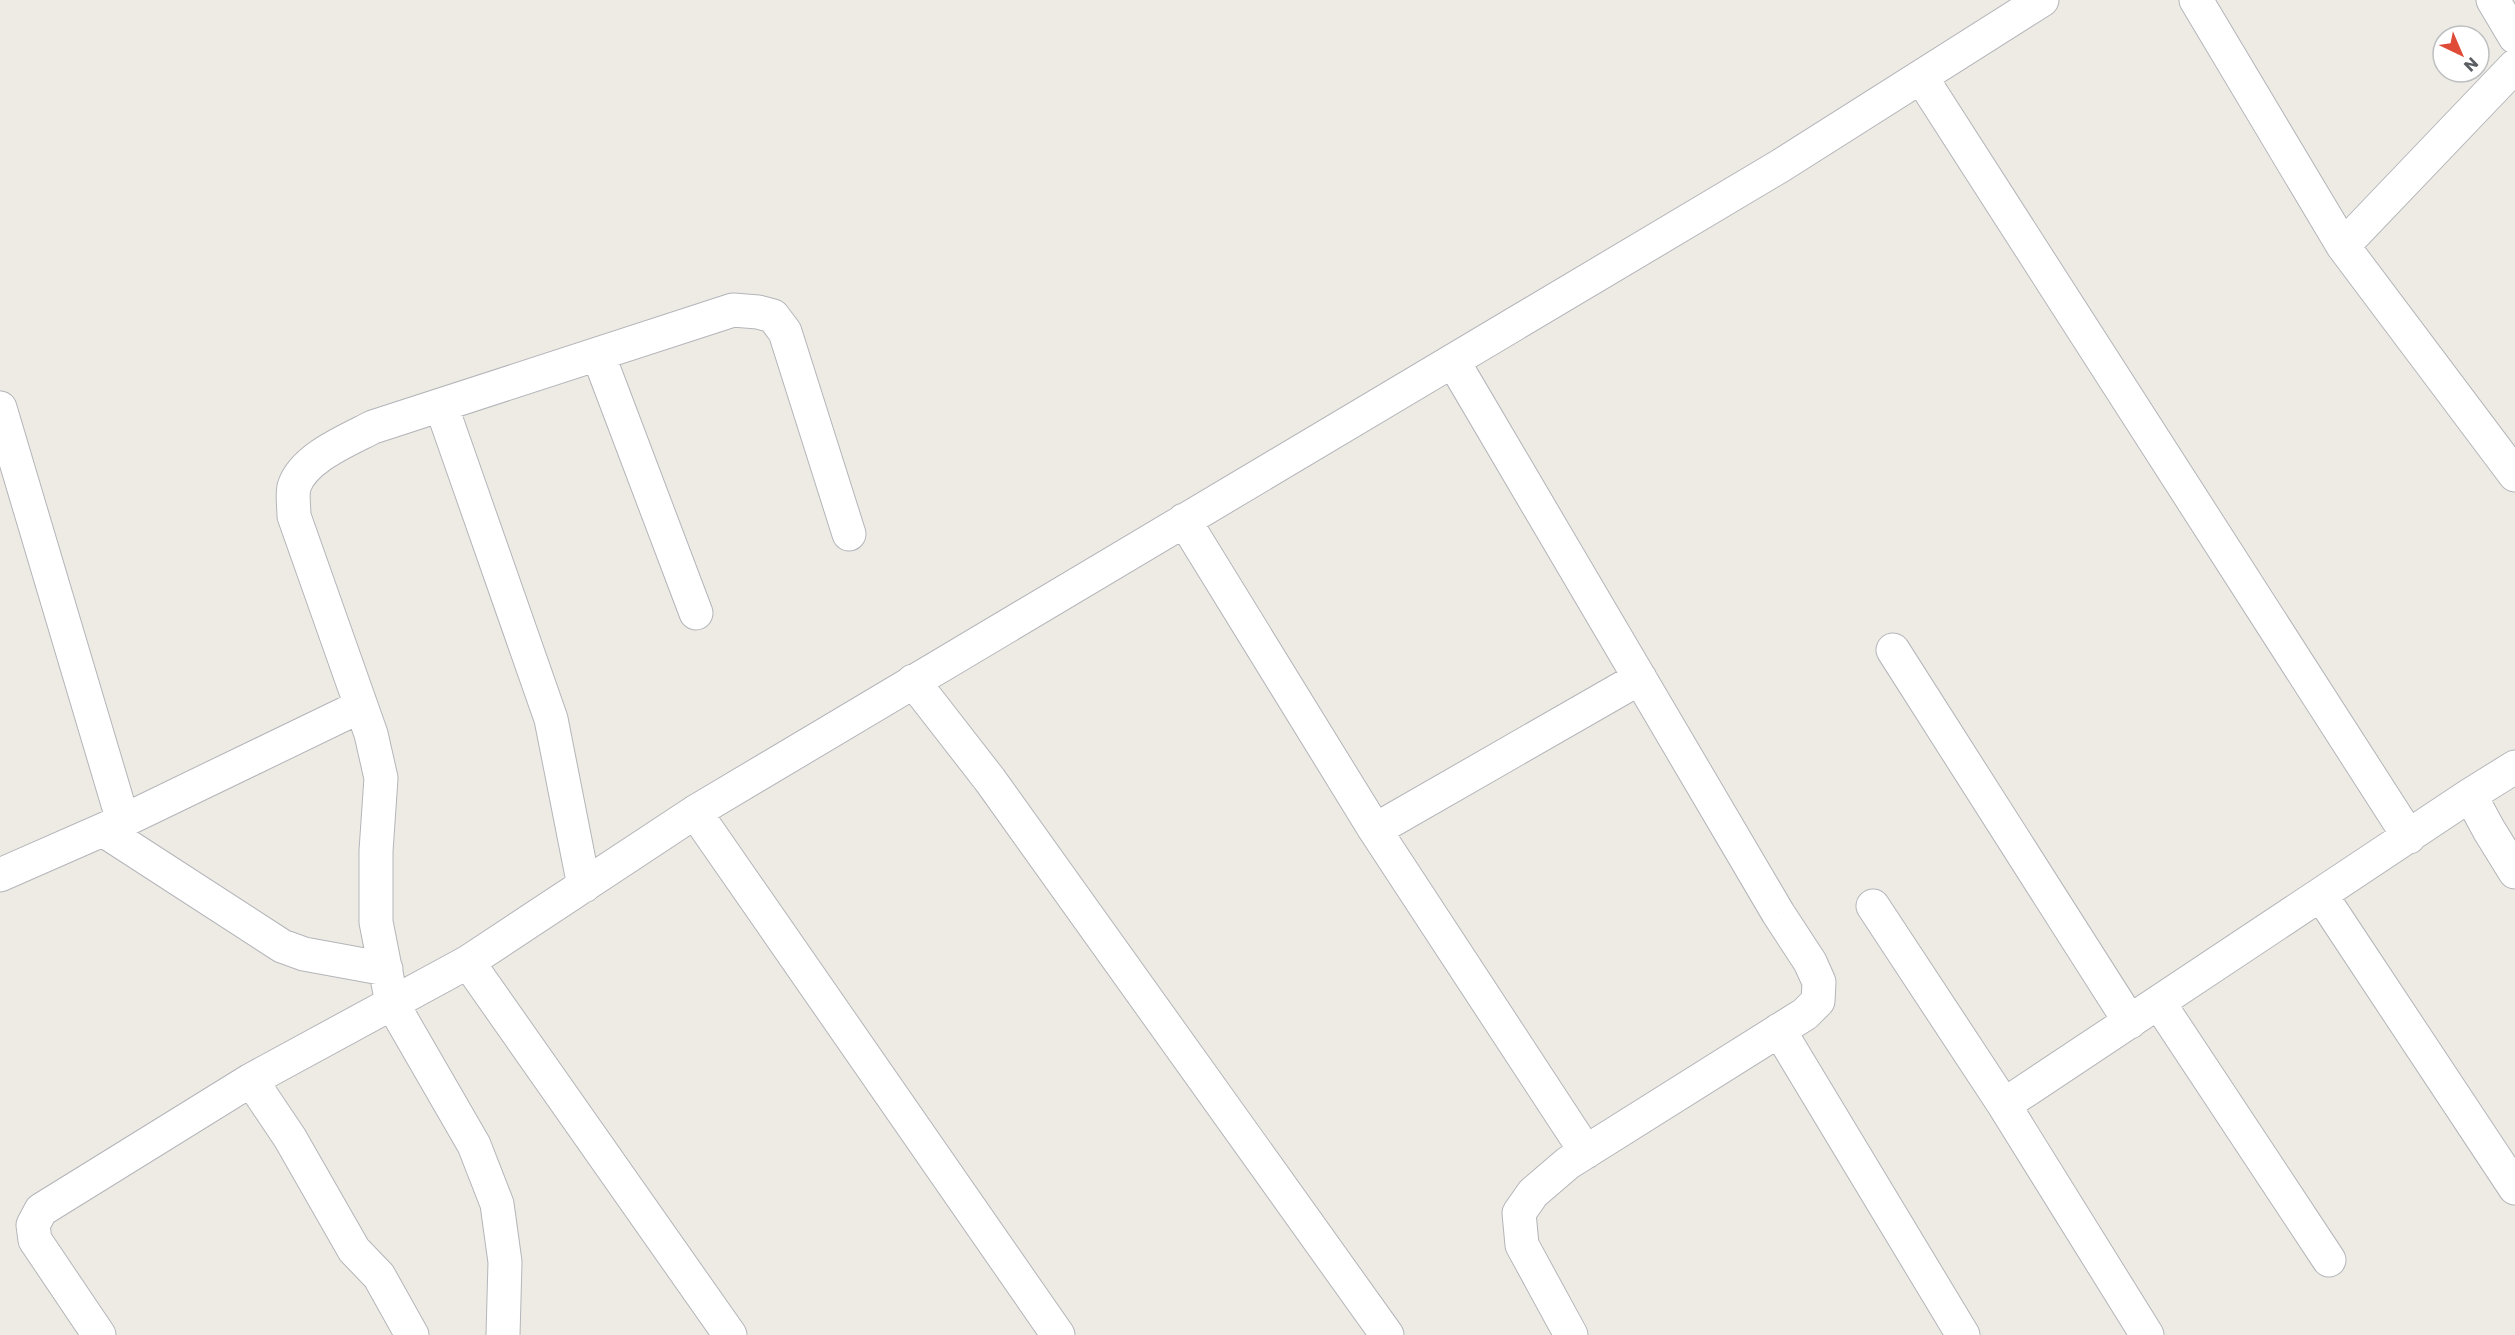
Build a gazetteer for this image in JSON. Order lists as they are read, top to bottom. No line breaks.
{"north":"bottom right"}
